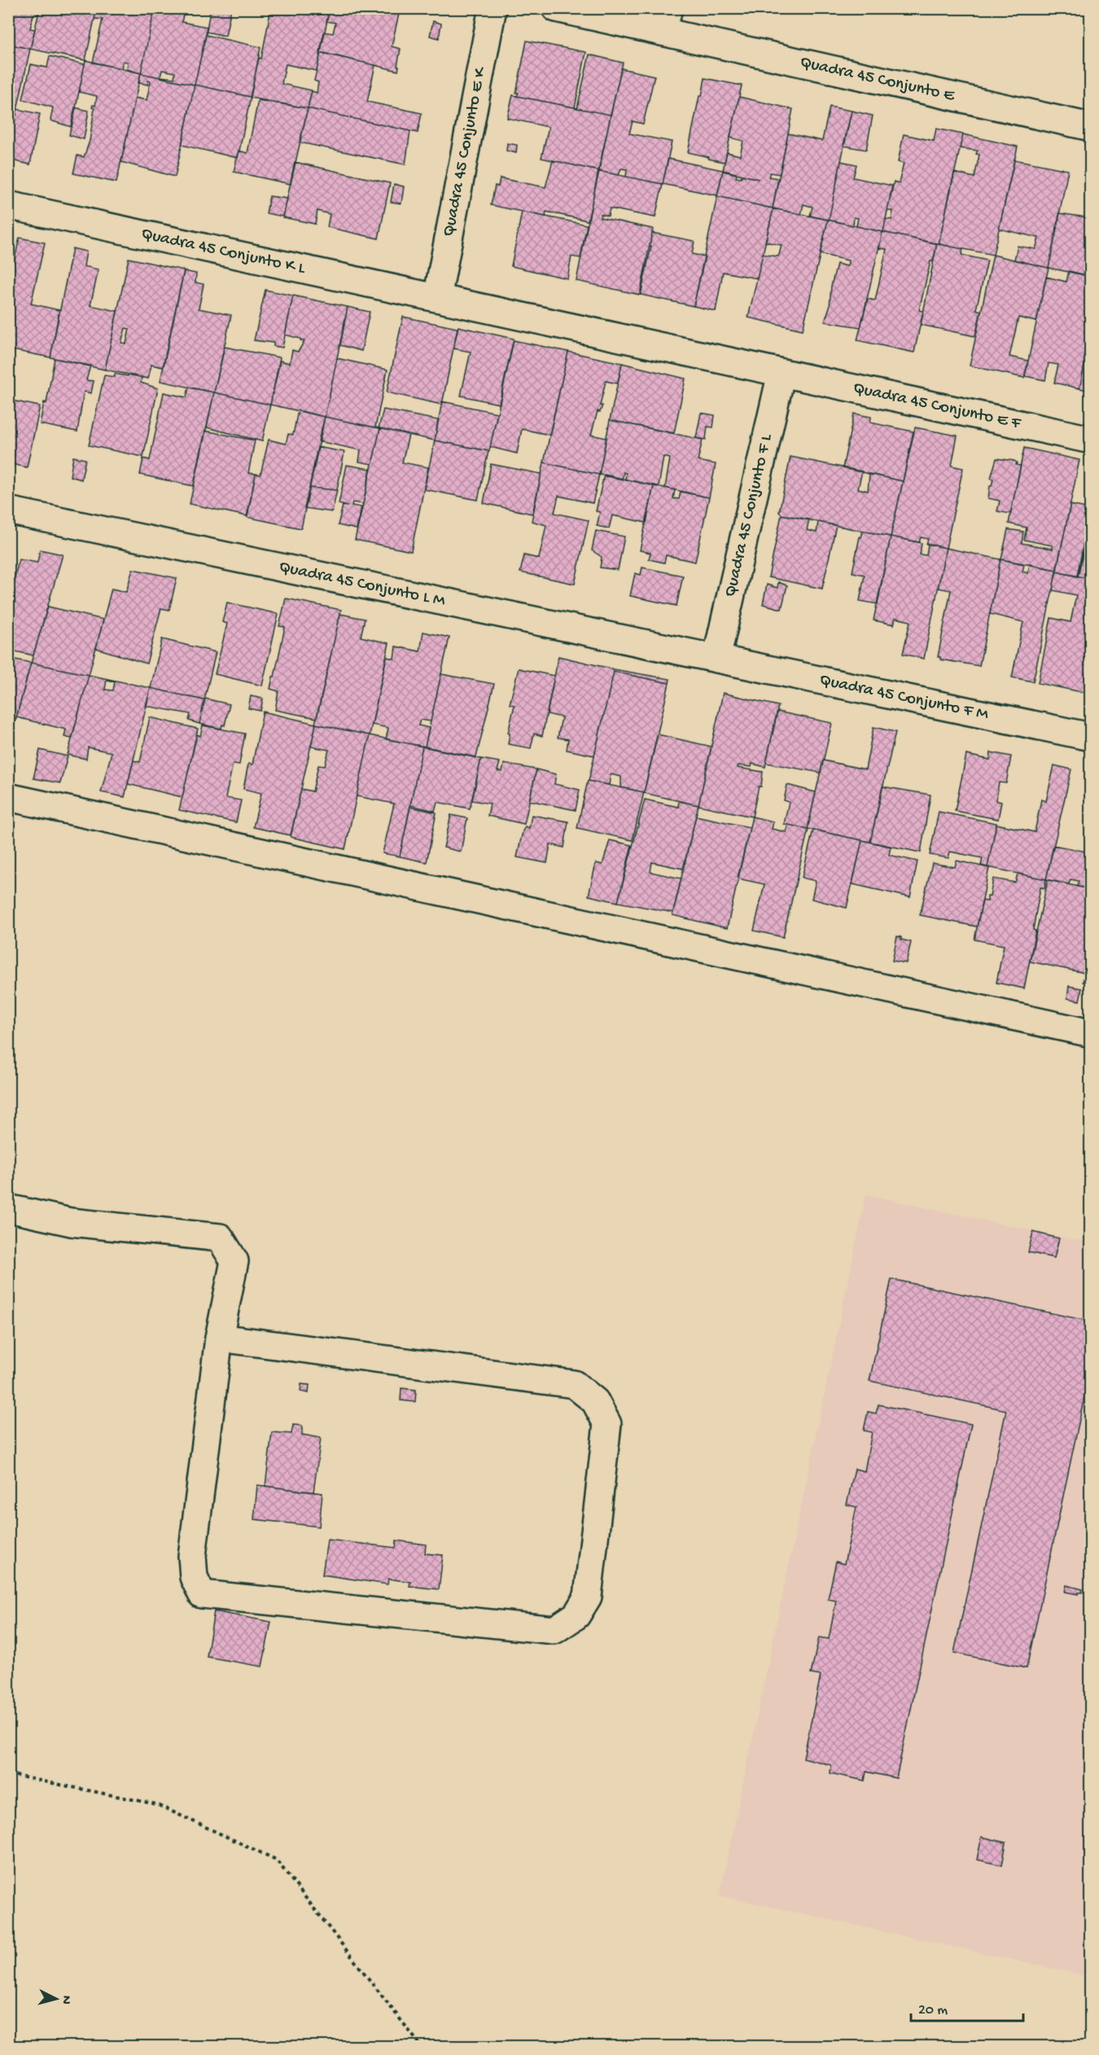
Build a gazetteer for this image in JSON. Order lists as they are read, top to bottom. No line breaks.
{"streets":{"street":["Quadra 45 Conjunto E","Quadra 45 Conjunto E K","Quadra 45 Conjunto K L","Quadra 45 Conjunto E F","Quadra 45 Conjunto F L","Quadra 45 Conjunto L M","Quadra 45 Conjunto F M"]},"crossings":[["Quadra 45 Conjunto E K","Quadra 45 Conjunto K L"],["Quadra 45 Conjunto K L","Quadra 45 Conjunto E F"],["Quadra 45 Conjunto K L","Quadra 45 Conjunto F L"],["Quadra 45 Conjunto E F","Quadra 45 Conjunto F L"],["Quadra 45 Conjunto F L","Quadra 45 Conjunto L M"],["Quadra 45 Conjunto F L","Quadra 45 Conjunto F M"],["Quadra 45 Conjunto L M","Quadra 45 Conjunto F M"]],"scale_bar":"20 m","north":"right"}
